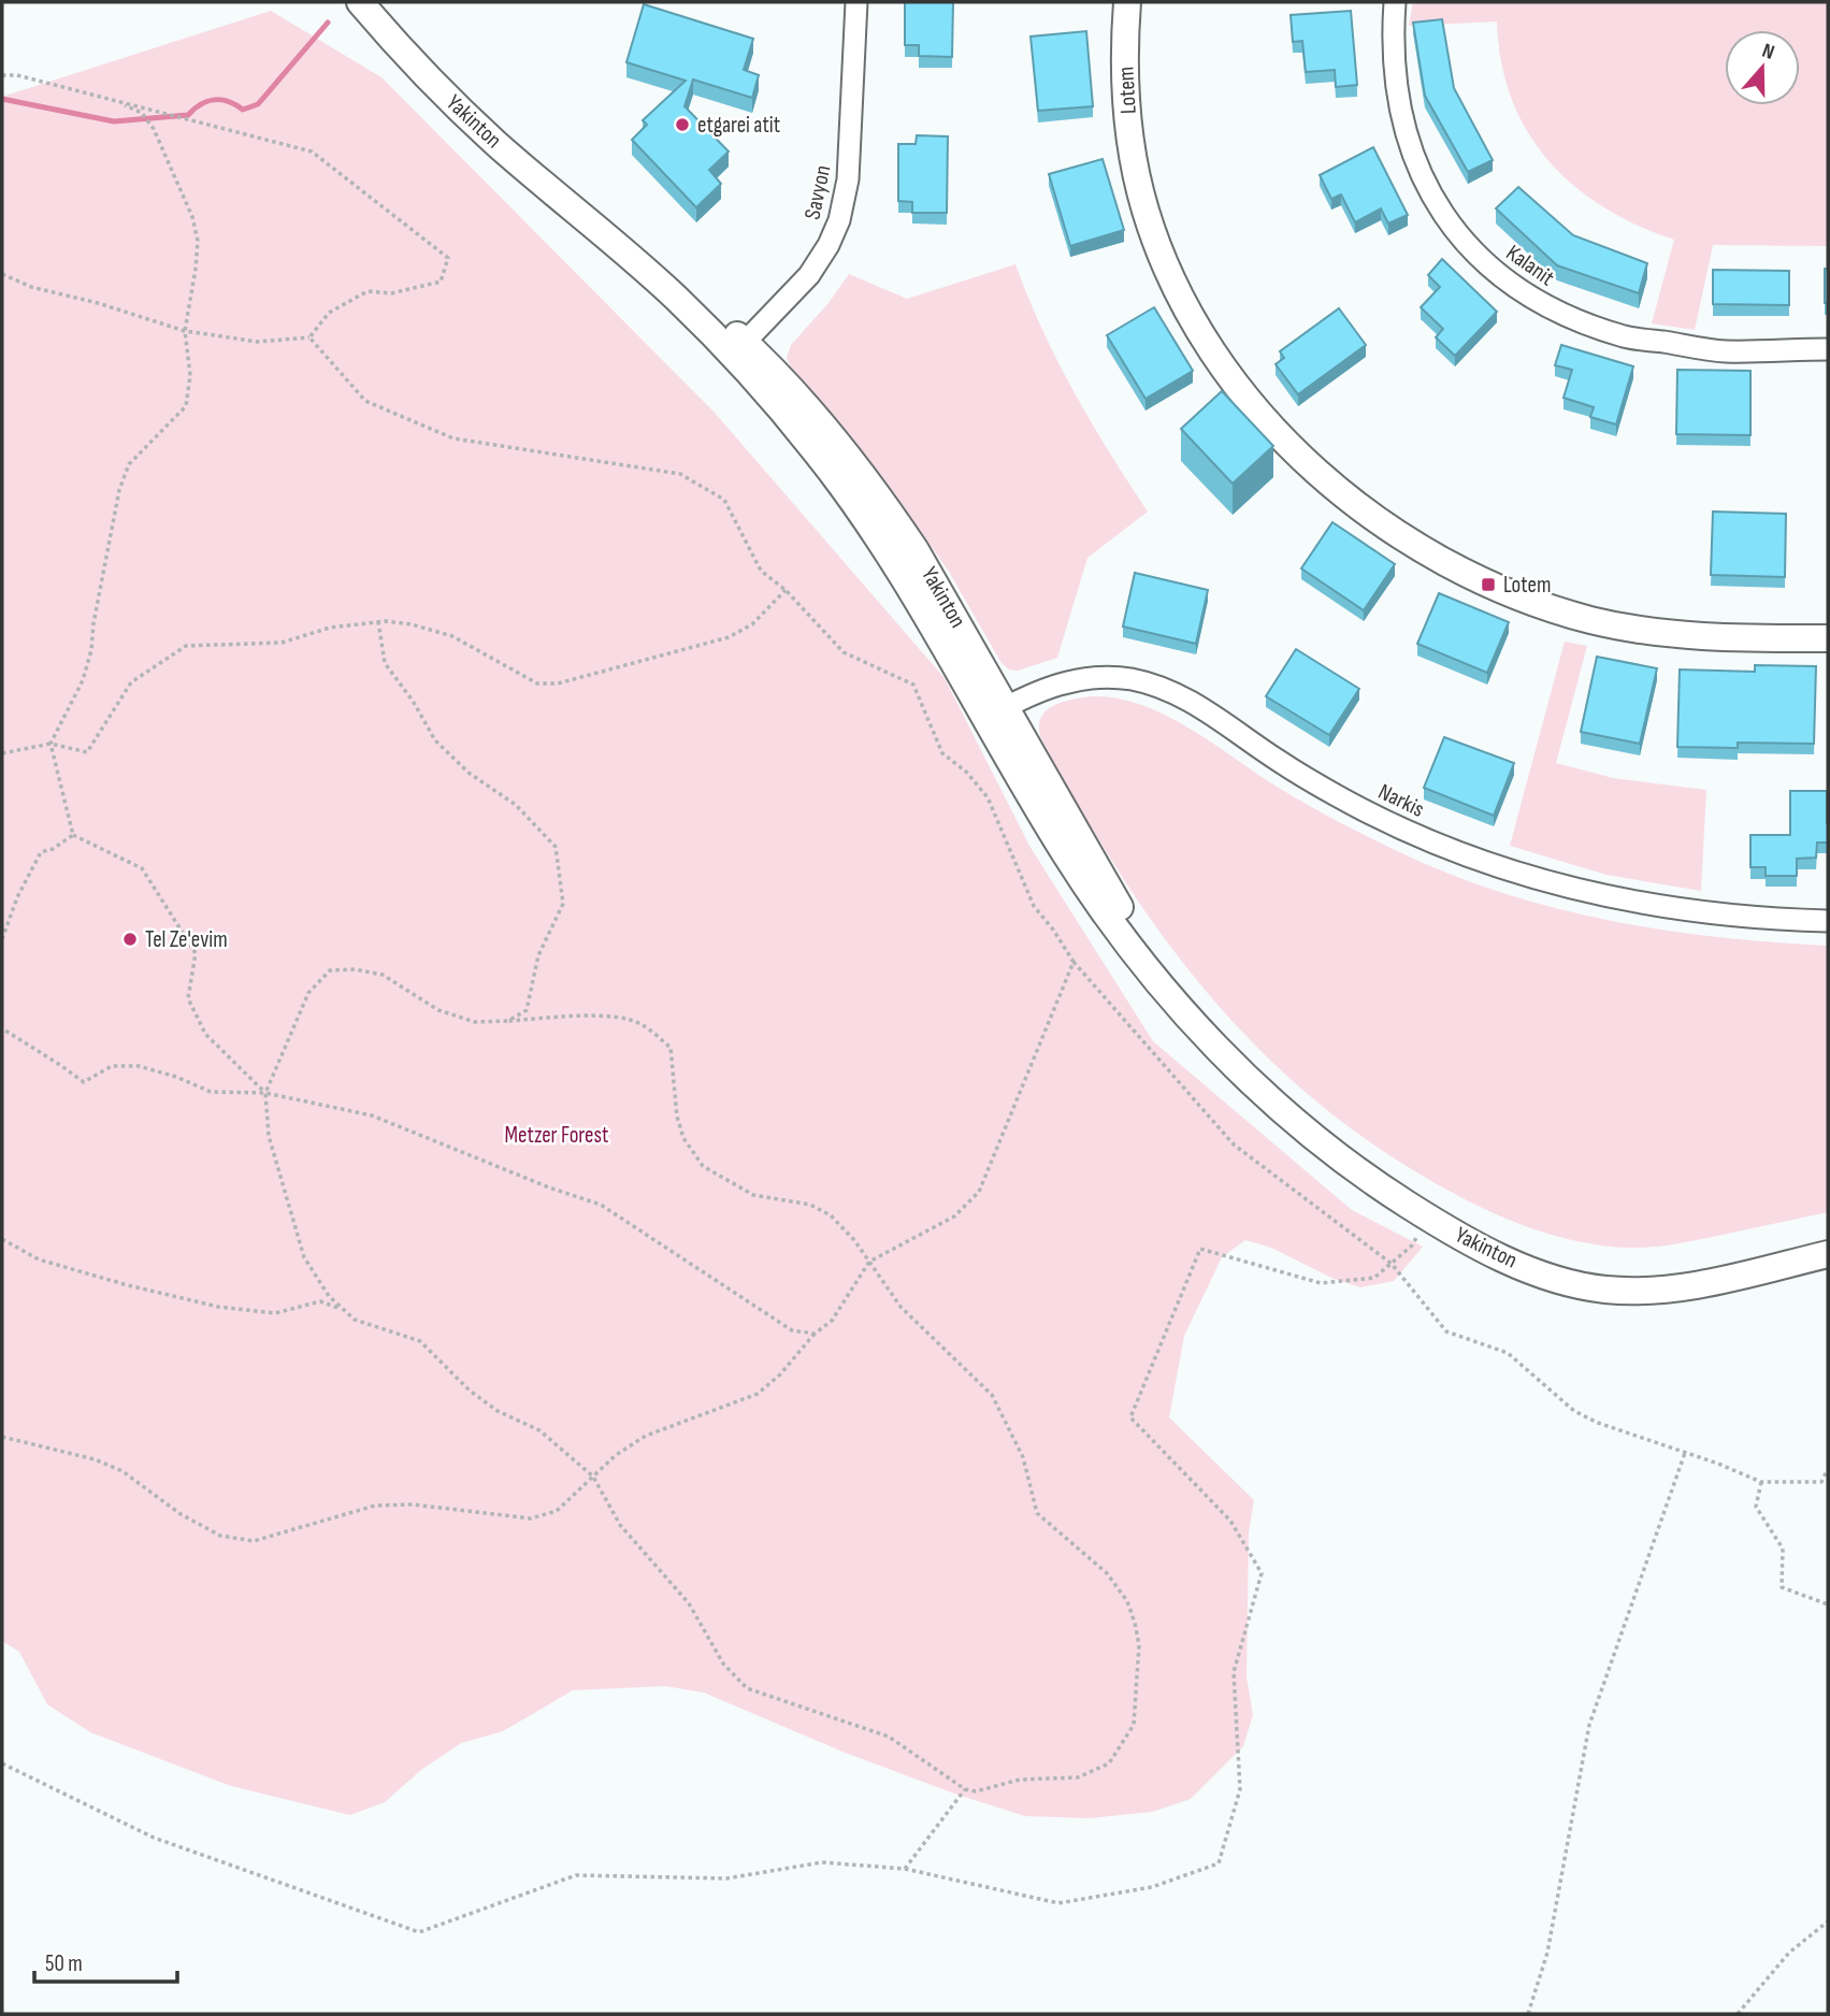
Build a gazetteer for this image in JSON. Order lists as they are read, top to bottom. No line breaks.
{"streets":{"street":["Lotem","Yakinton","Savyon","Kalanit","Narkis"]},"crossings":[["Yakinton","Savyon"],["Yakinton","Narkis"]],"parks":["Metzer Forest"],"places":{"other":["etgarei atit","Tel Ze'evim"],"transit":["Lotem"]},"scale_bar":"50 m","north":"top"}
